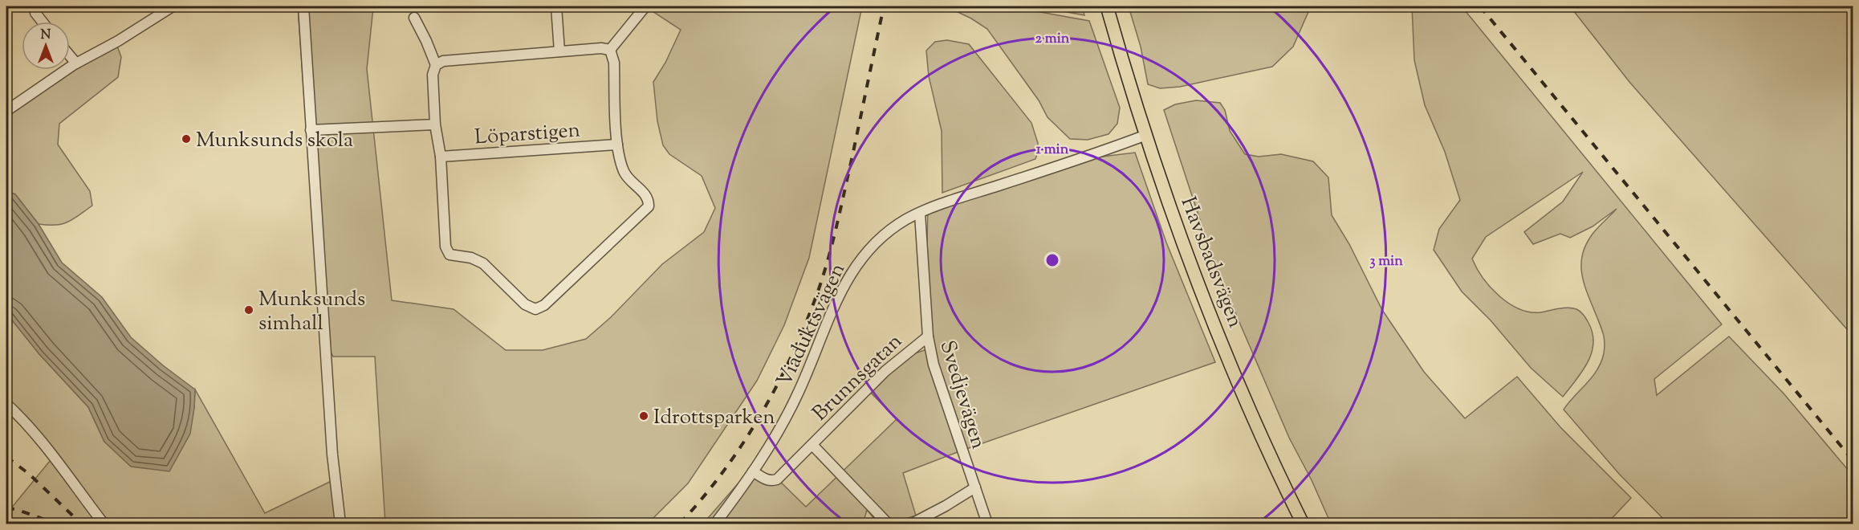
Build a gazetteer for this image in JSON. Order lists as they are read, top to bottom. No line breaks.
{"streets":{"main road":["Havsbadsvägen"],"street":["Löparstigen","Viaduktsvägen","Brunnsgatan","Svedjevägen"]},"crossings":[["Havsbadsvägen","Viaduktsvägen"],["Viaduktsvägen","Brunnsgatan"],["Viaduktsvägen","Svedjevägen"],["Brunnsgatan","Svedjevägen"]],"places":["Munksunds skola","Munksunds simhall","Idrottsparken"],"north":"top","rings":["2 min","1 min","3 min"]}
